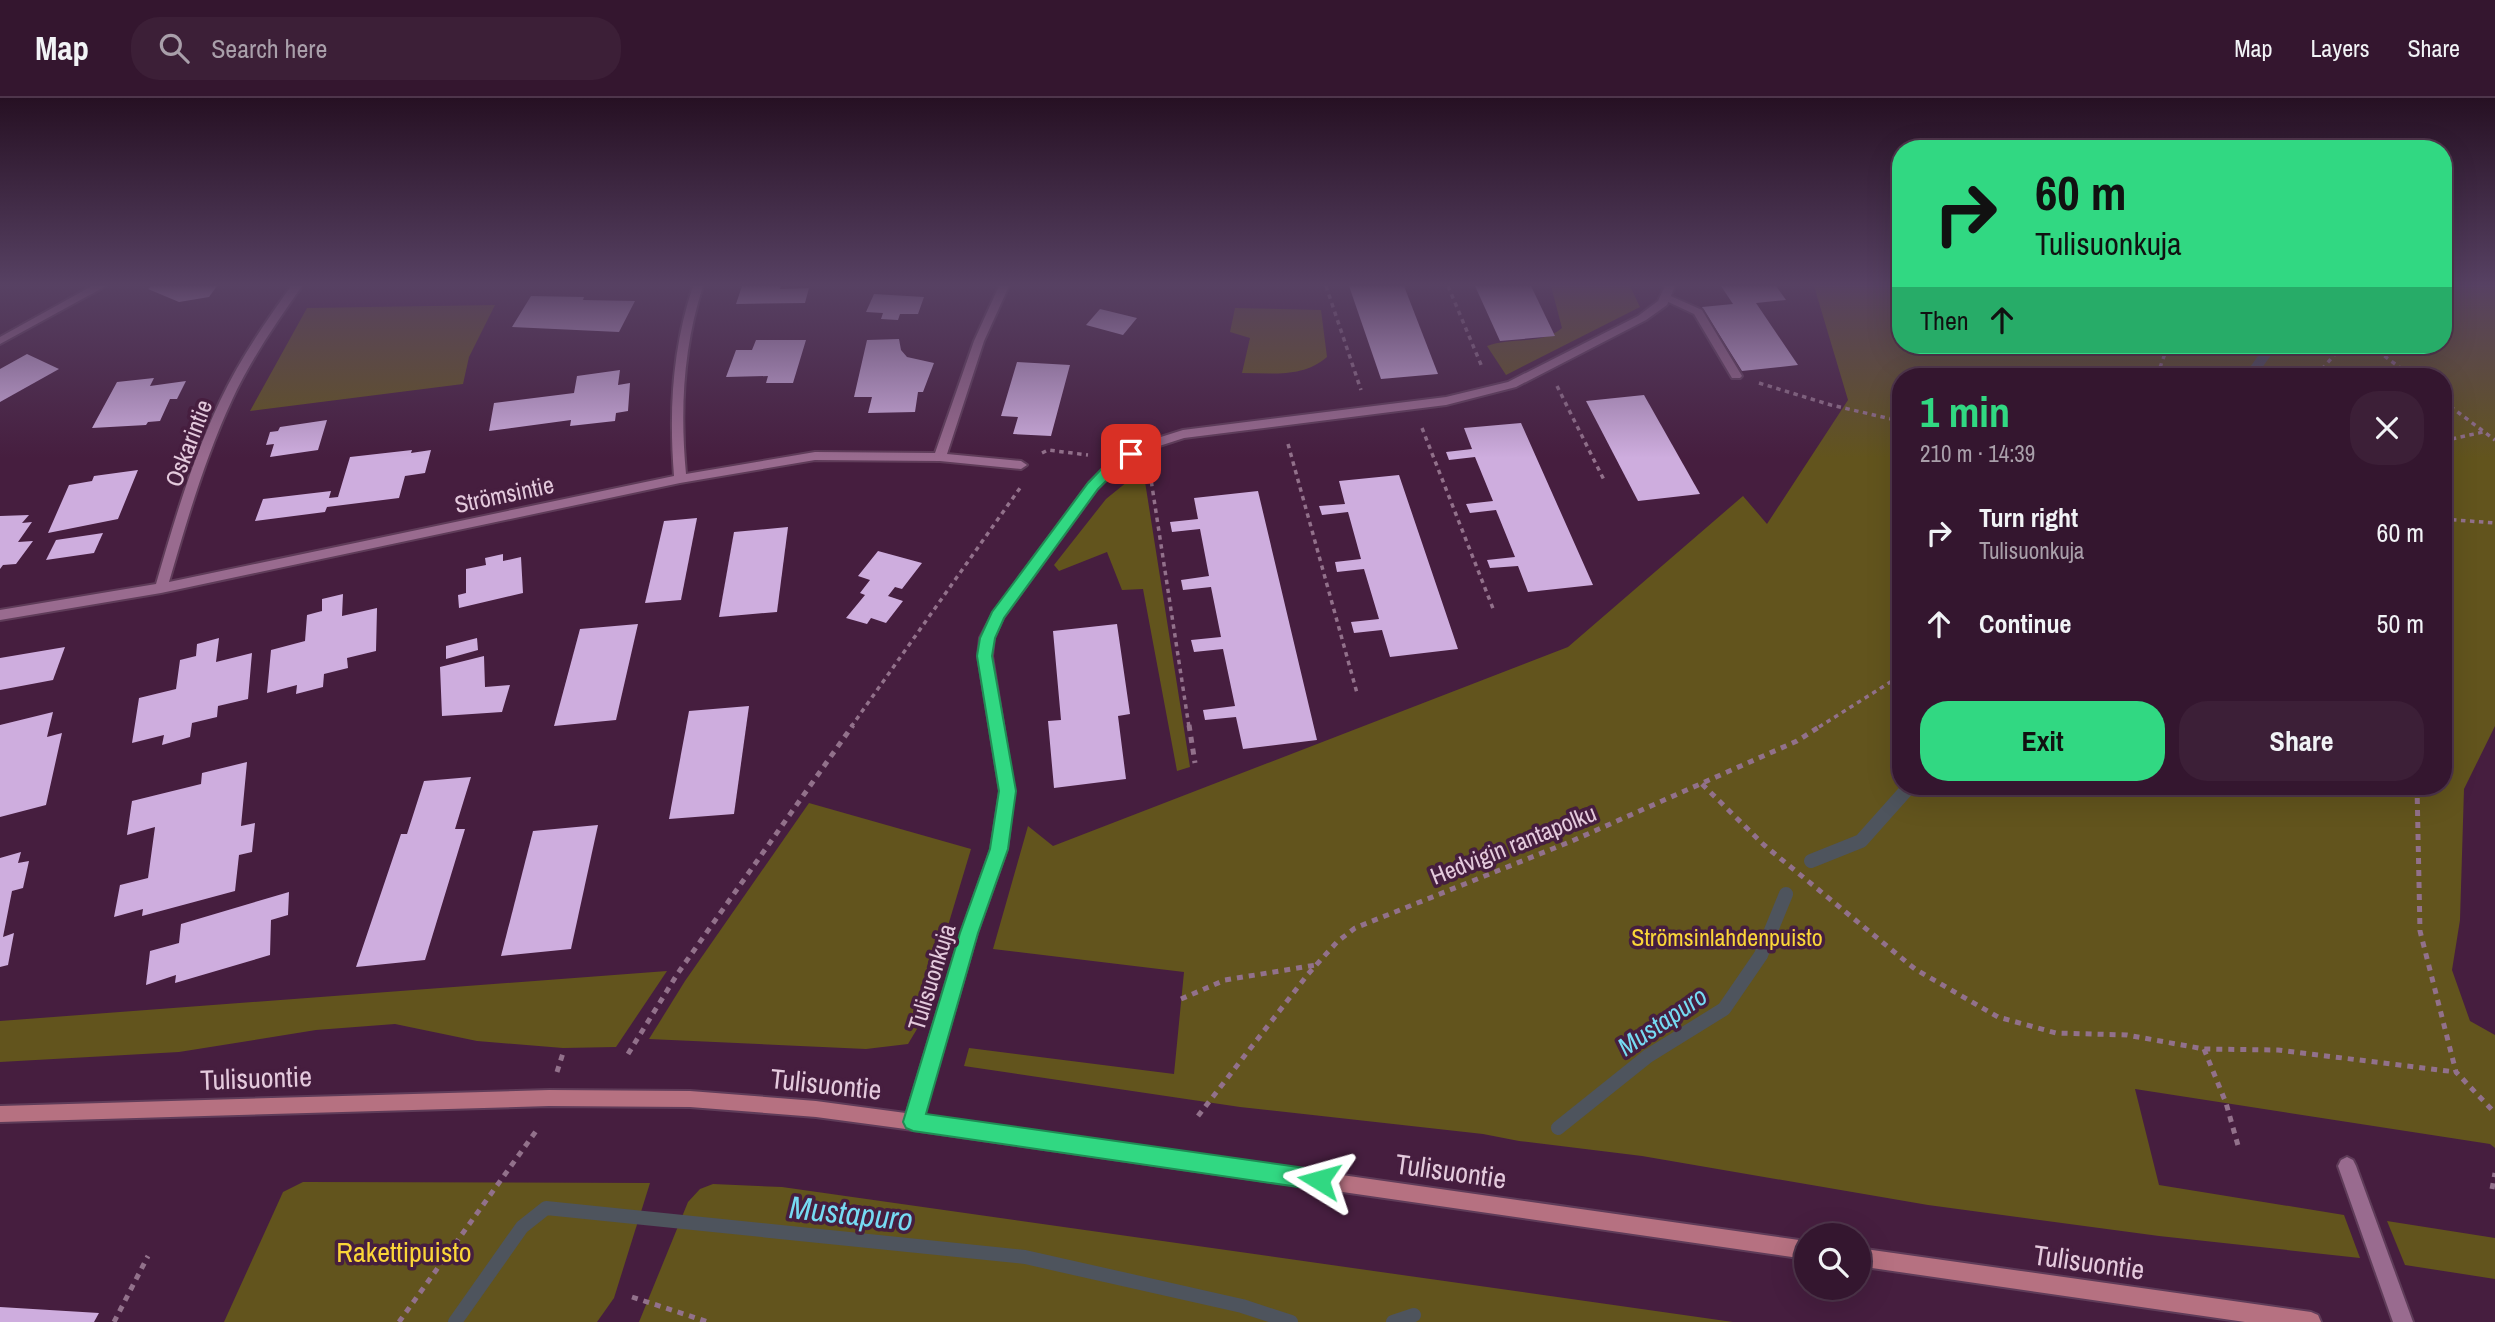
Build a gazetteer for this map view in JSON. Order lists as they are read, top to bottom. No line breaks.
{"streets":{"main road":["Tulisuontie"],"street":["Oskarintie","Strömsintie","Tulisuonkuja"],"path":["Hedvigin rantapolku"]},"crossings":[["Oskarintie","Strömsintie"],["Tulisuonkuja","Tulisuontie"]],"water":["Mustapuro"],"parks":["Strömsinlahdenpuisto","Rakettipuisto"],"page":{"header":"Map","search":"Search here","nav":["Map","Layers","Share"],"turn":["60 m","Tulisuonkuja"],"then":"Then","heading":["1 min","210 m · 14:39"],"list":[{"name":"Turn right","note":"Tulisuonkuja","value":"60 m"},{"name":"Continue","value":"50 m"}],"buttons":["Exit","Share"]}}
